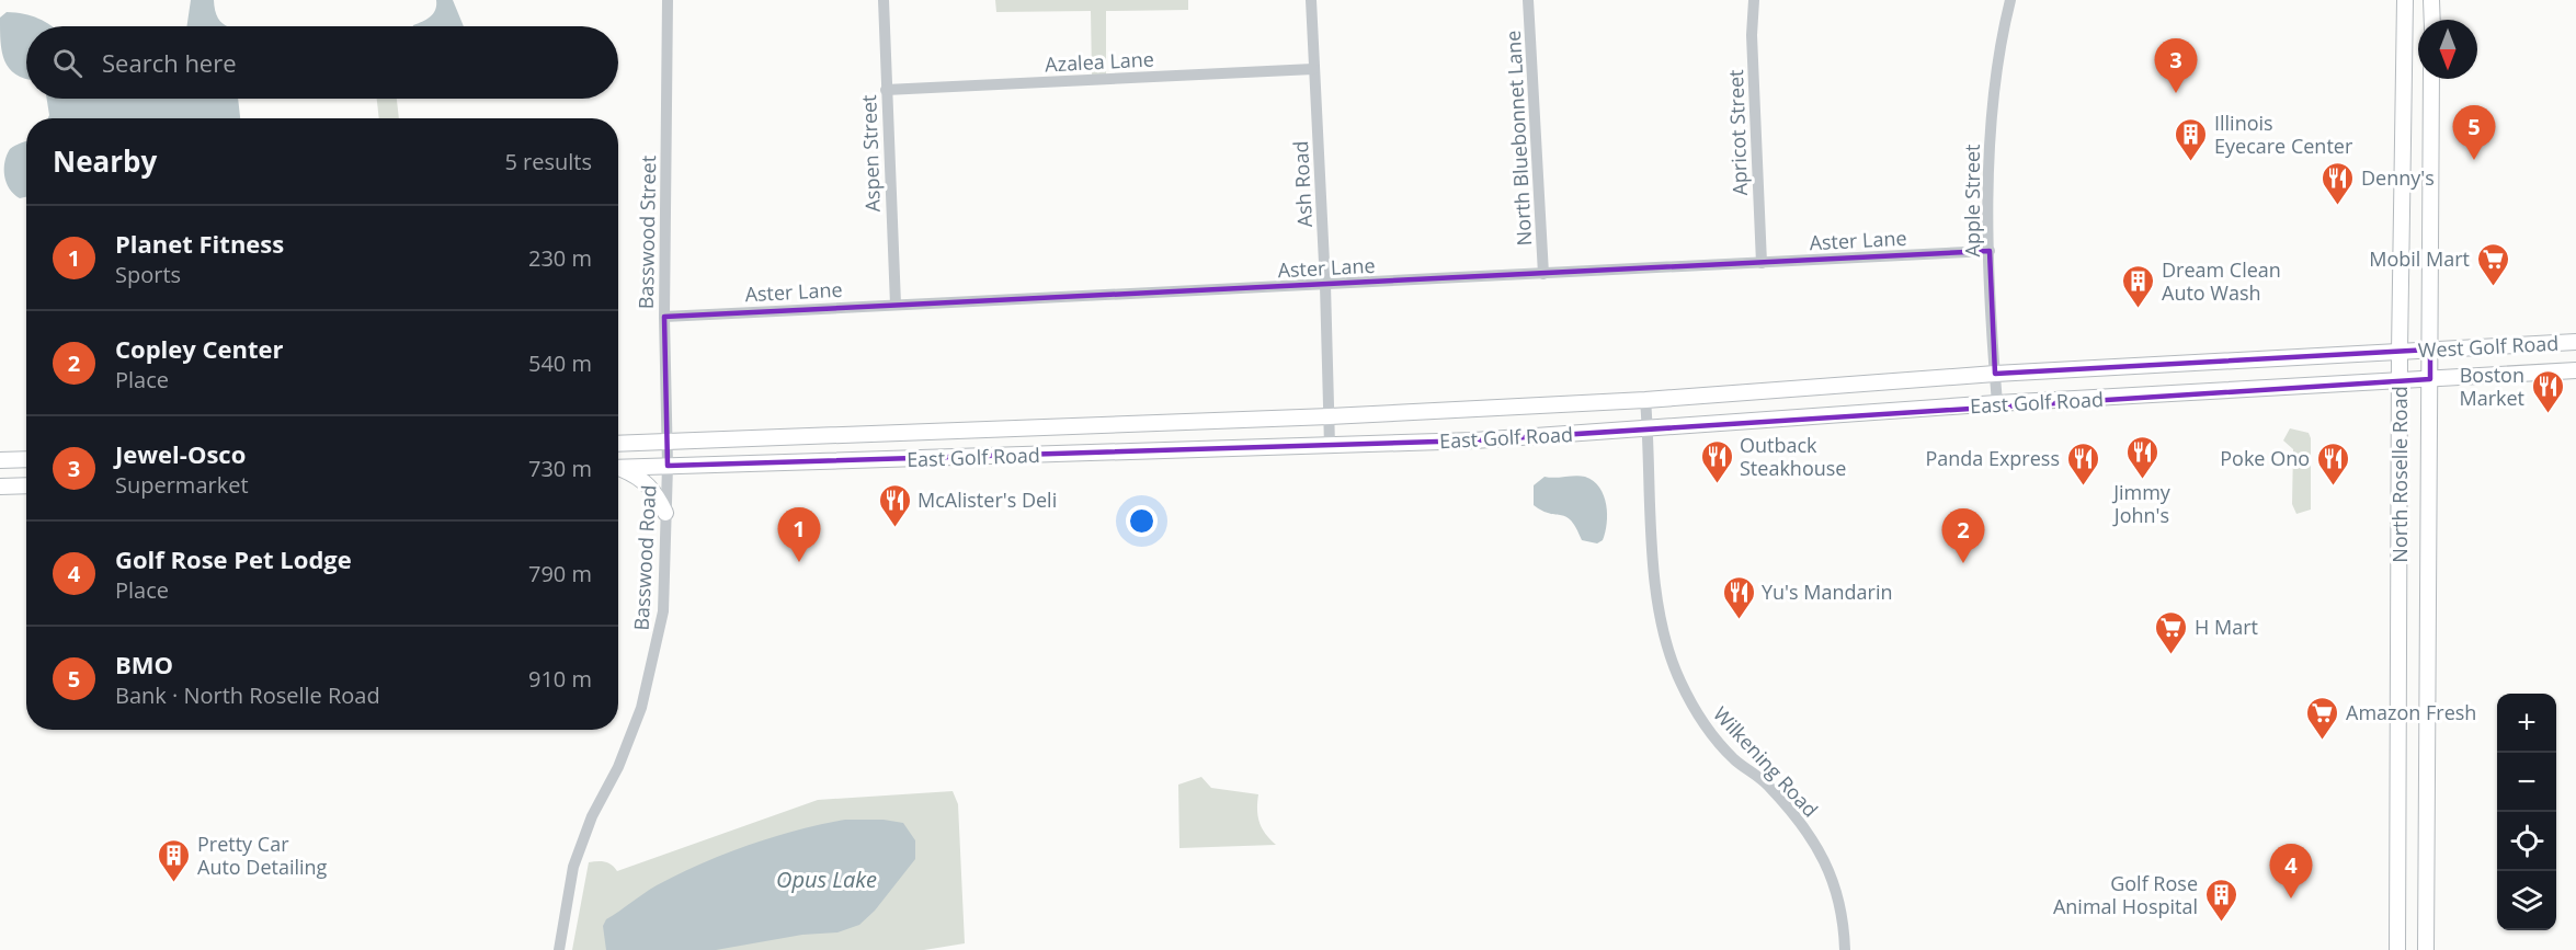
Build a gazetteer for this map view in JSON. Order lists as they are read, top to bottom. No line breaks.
{"streets":{"main road":["West Golf Road","East Golf Road","North Roselle Road"],"street":["Azalea Lane","Apricot Street","North Bluebonnet Lane","Aspen Street","Ash Road","Apple Street","Basswood Street","Aster Lane","Basswood Road","Wilkening Road"]},"crossings":[["Azalea Lane","Aspen Street"],["Azalea Lane","Ash Road"],["Apricot Street","Aster Lane"],["North Bluebonnet Lane","Aster Lane"],["Aspen Street","Aster Lane"],["Ash Road","Aster Lane"],["Ash Road","East Golf Road"],["Apple Street","Aster Lane"],["Apple Street","East Golf Road"],["Basswood Street","Aster Lane"],["Basswood Street","East Golf Road"],["Basswood Street","Basswood Road"],["West Golf Road","East Golf Road"],["West Golf Road","North Roselle Road"],["East Golf Road","North Roselle Road"],["East Golf Road","Basswood Road"],["East Golf Road","Wilkening Road"]],"water":["Opus Lake"],"places":{"building":["Illinois Eyecare Center","Dream Clean Auto Wash","Pretty Car Auto Detailing","Golf Rose Animal Hospital"],"restaurant":["Denny's","Boston Market","Jimmy John's","Outback Steakhouse","Panda Express","Poke Ono","McAlister's Deli","Yu's Mandarin"],"supermarket":["Mobil Mart","H Mart","Amazon Fresh"]},"north":"bottom","page":{"search":"Search here","pins":["3","5","1","2","4"],"heading":["Nearby","5 results"],"list":[{"mark":"1","name":"Planet Fitness","note":"Sports","value":"230 m"},{"mark":"2","name":"Copley Center","note":"Place","value":"540 m"},{"mark":"3","name":"Jewel-Osco","note":"Supermarket","value":"730 m"},{"mark":"4","name":"Golf Rose Pet Lodge","note":"Place","value":"790 m"},{"mark":"5","name":"BMO","note":"Bank · North Roselle Road","value":"910 m"}],"map_buttons":["+","−"]}}
